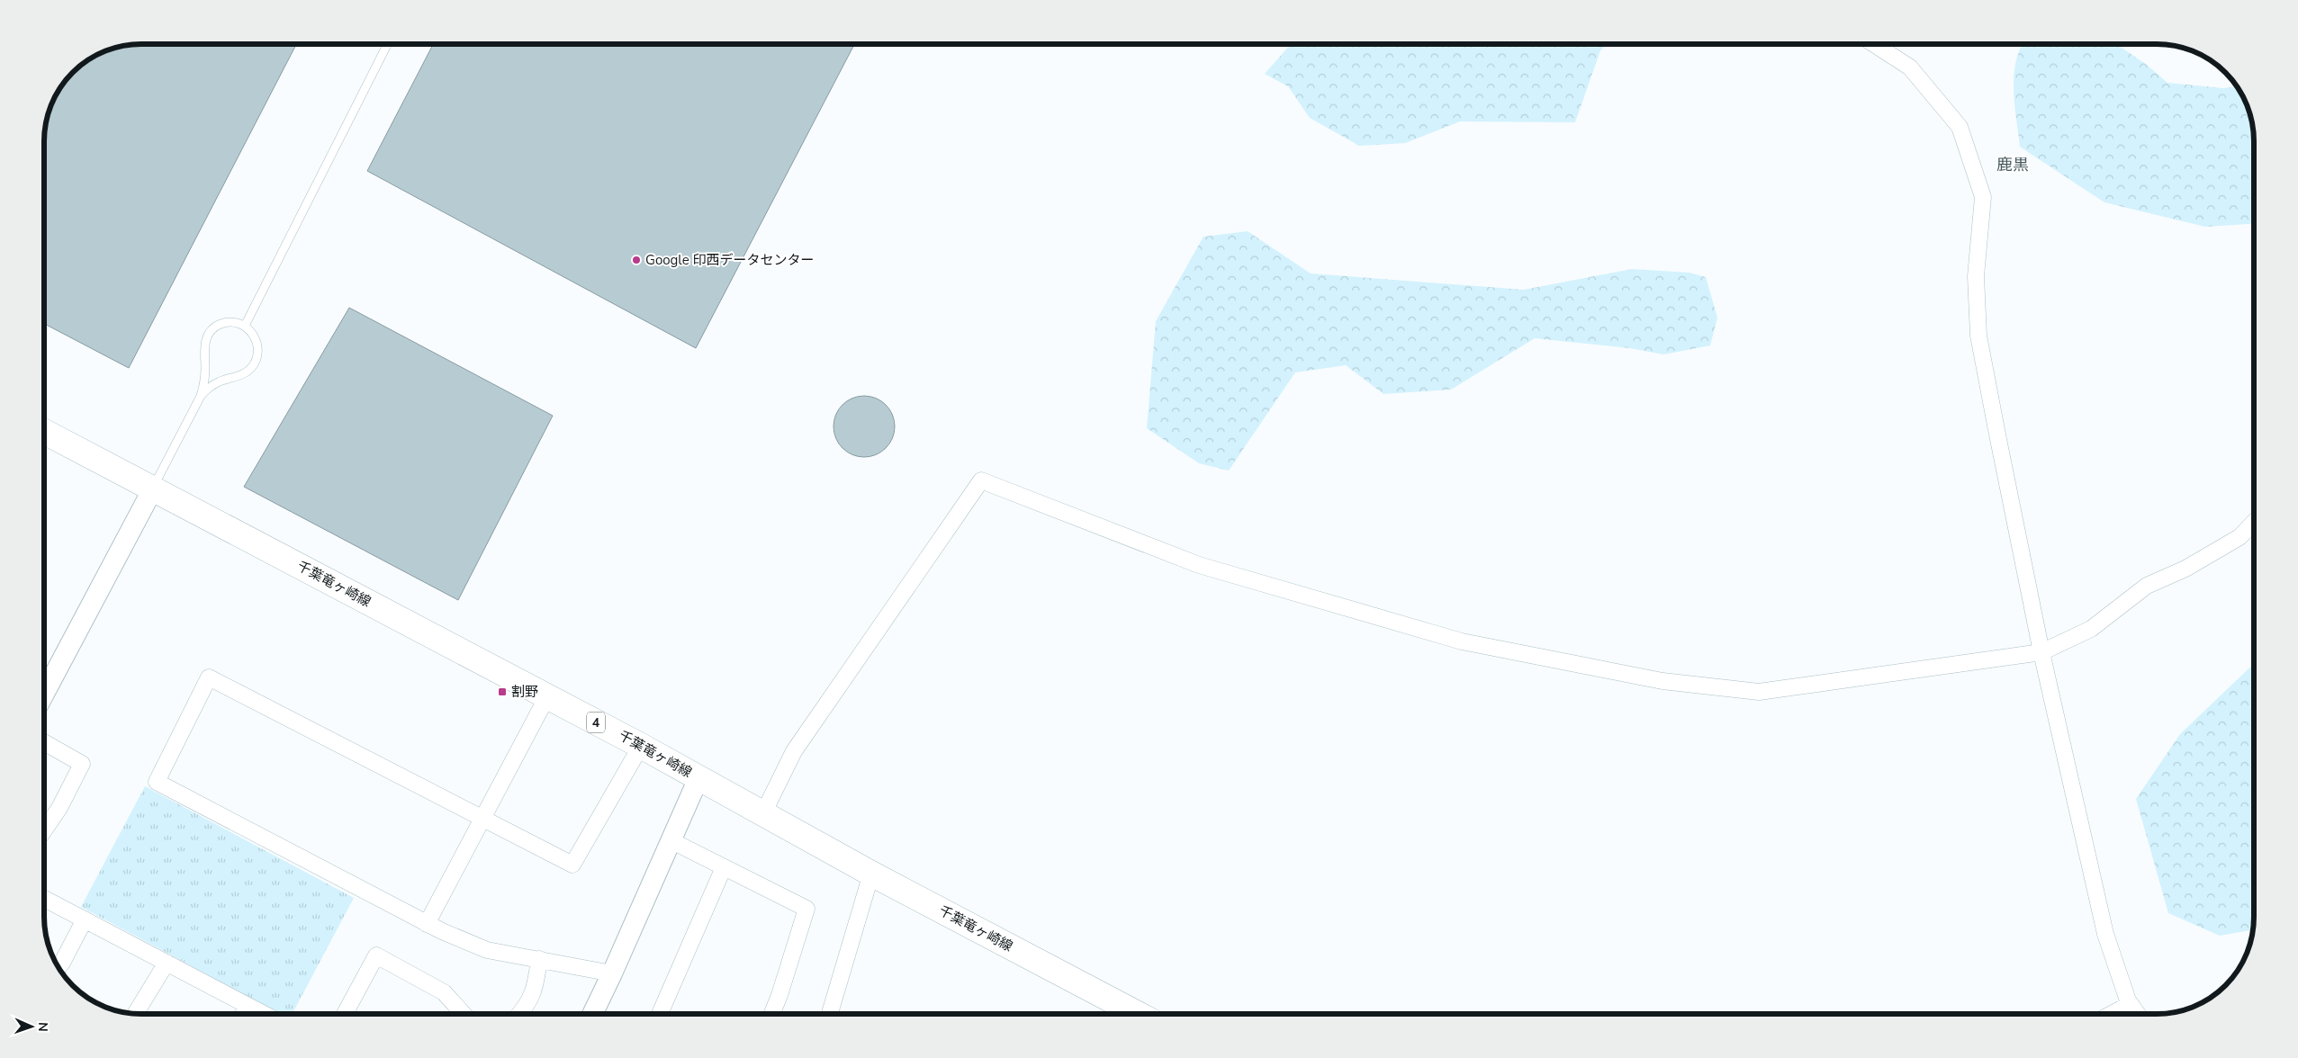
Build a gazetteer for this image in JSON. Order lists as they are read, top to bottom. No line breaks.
{"streets":{"main road":["千葉竜ヶ崎線","4"]},"districts":["鹿黒"],"places":{"other":["Google 印西データセンター"],"transit":["割野"]},"north":"right"}
